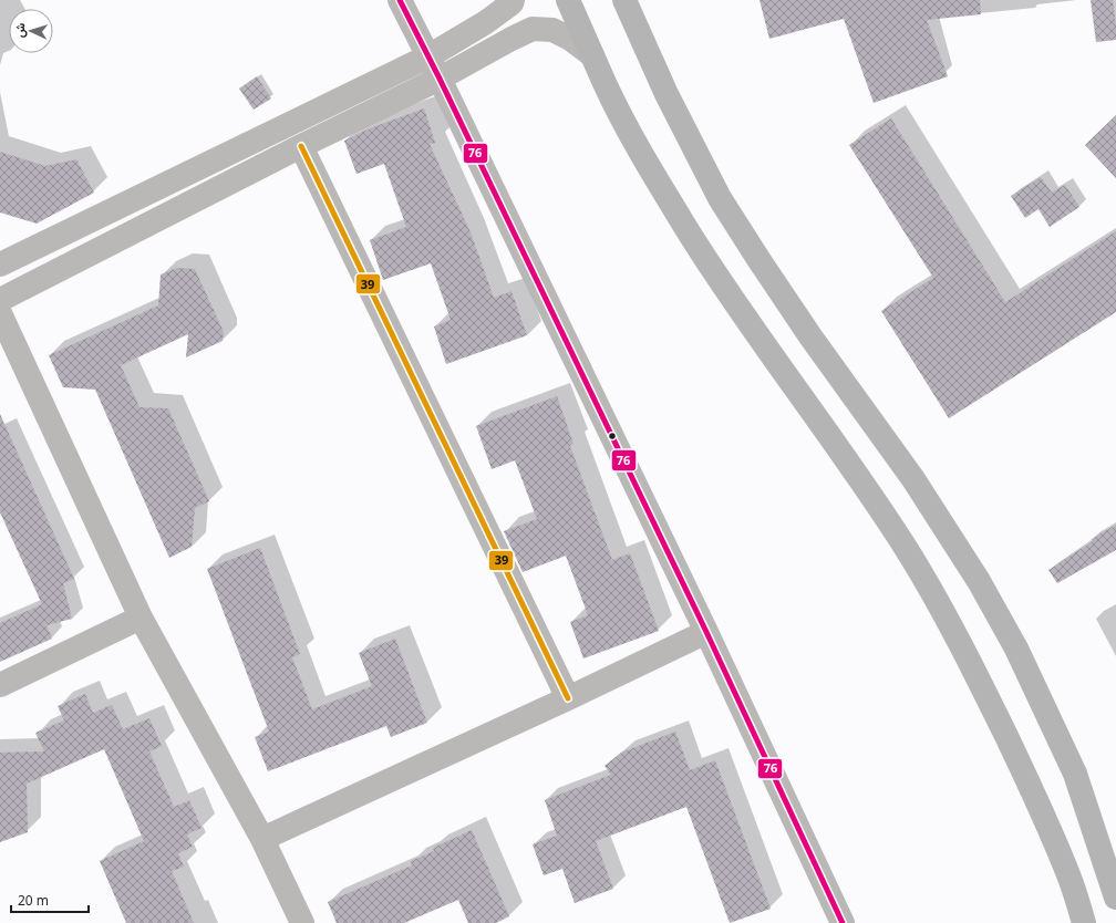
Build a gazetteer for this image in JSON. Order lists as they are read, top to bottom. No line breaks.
{"lines":["transit line 76","transit line 39"],"scale_bar":"20 m","north":"left"}
